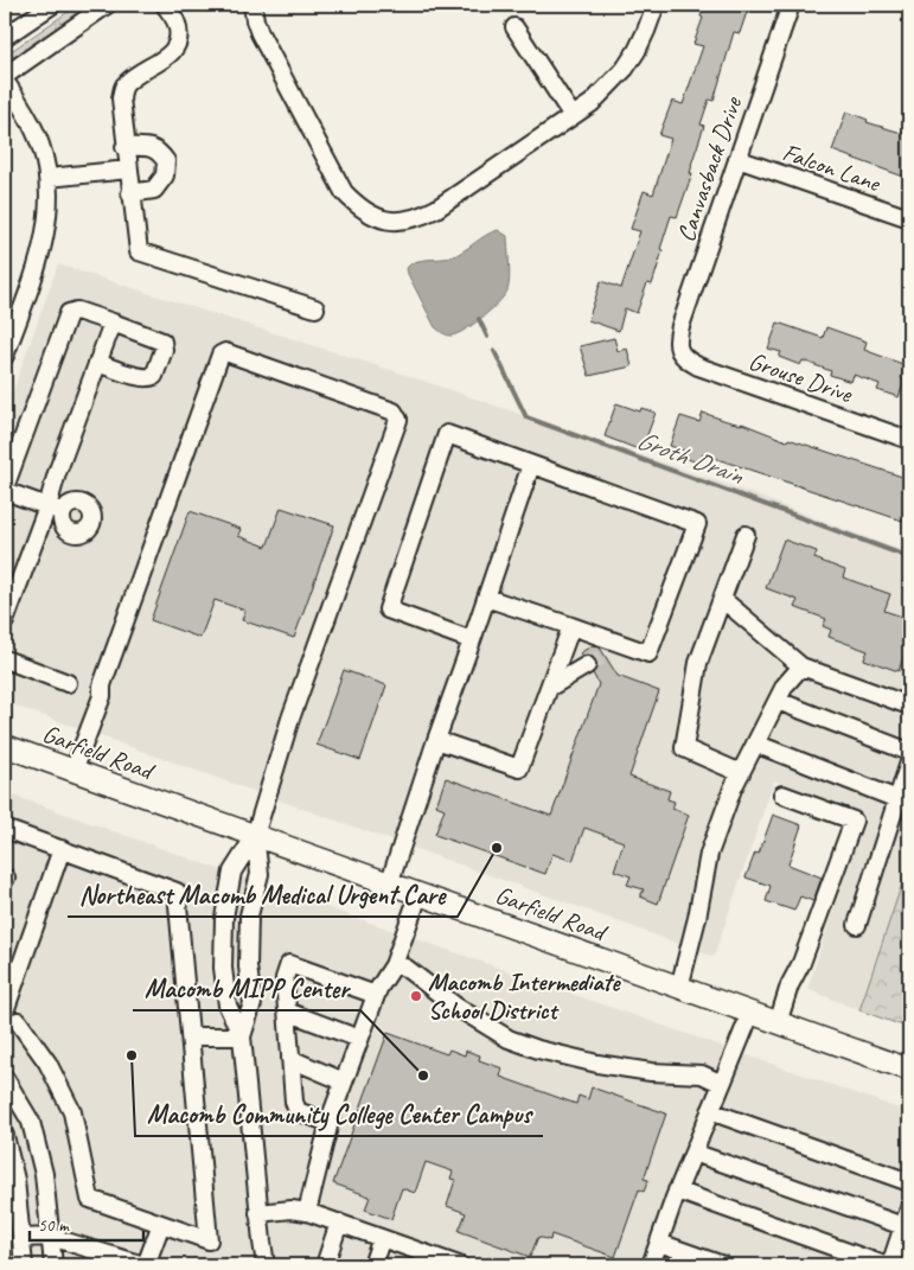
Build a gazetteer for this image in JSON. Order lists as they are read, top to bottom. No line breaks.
{"streets":{"main road":["Garfield Road"],"street":["Falcon Lane","Canvasback Drive","Grouse Drive"]},"crossings":[["Falcon Lane","Canvasback Drive"],["Canvasback Drive","Grouse Drive"]],"water":["Groth Drain"],"places":["Northeast Macomb Medical Urgent Care","Macomb Intermediate School District","Macomb Community College Center Campus","Macomb MIPP Center"],"scale_bar":"50 m"}
